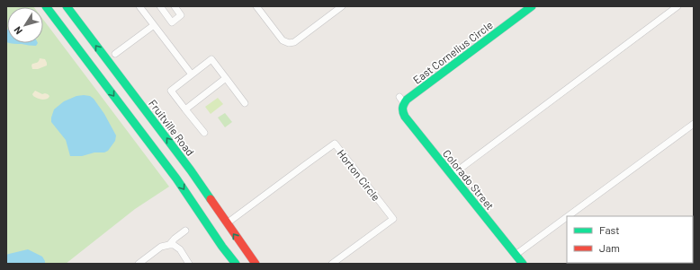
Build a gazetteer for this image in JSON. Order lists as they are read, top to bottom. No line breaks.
{"streets":{"main road":["East Cornelius Circle","Fruitville Road","Colorado Street"],"street":["Horton Circle"]},"crossings":[["East Cornelius Circle","Colorado Street"],["Fruitville Road","Horton Circle"]],"legend":["Fast","Jam"],"north":"bottom left"}
